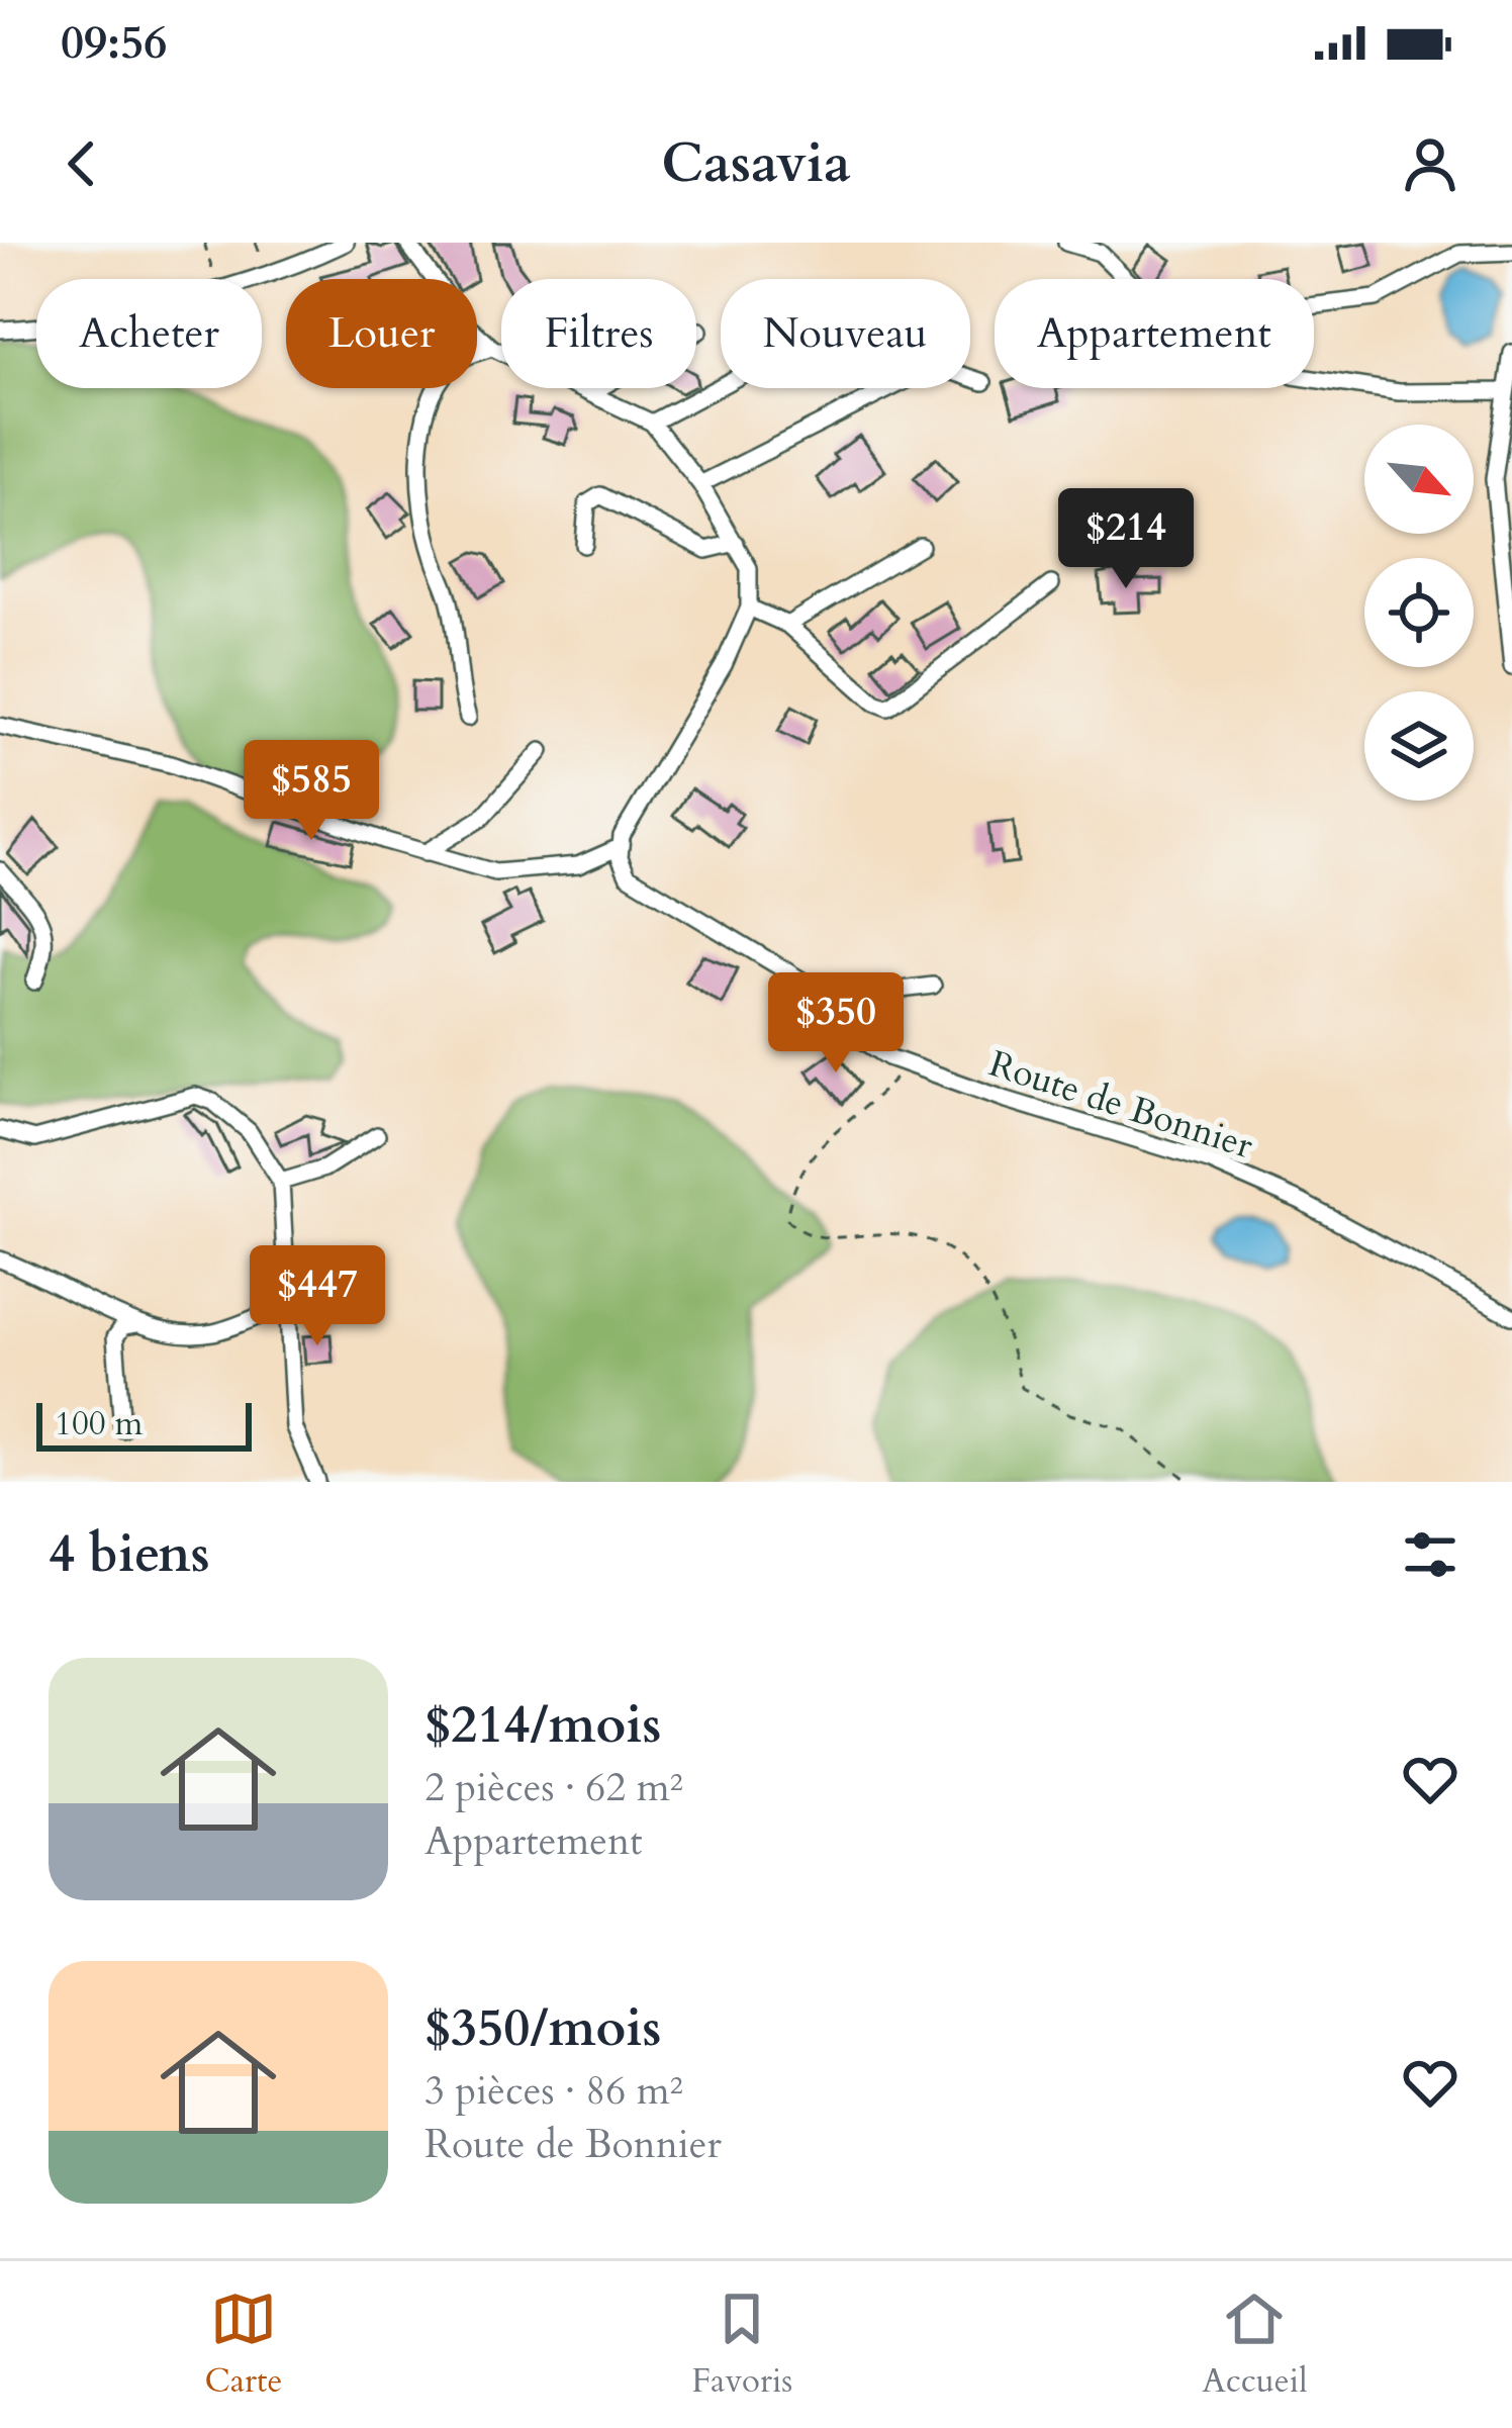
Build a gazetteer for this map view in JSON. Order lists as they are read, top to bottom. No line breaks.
{"streets":{"street":["Route de Bonnier"]},"scale_bar":"100 m","north":"bottom right","page":{"status":"09:56","header":"Casavia","chip":["Acheter","Louer","Filtres","Nouveau","Appartement"],"price":["$214","$585","$350","$447"],"scale":"100 m","heading":"4 biens","list":[{"name":"$214/mois","note":"2 pièces · 62 m² · Appartement"},{"name":"$350/mois","note":"3 pièces · 86 m² · Route de Bonnier"}],"tabs":["Carte","Favoris","Accueil"]}}
